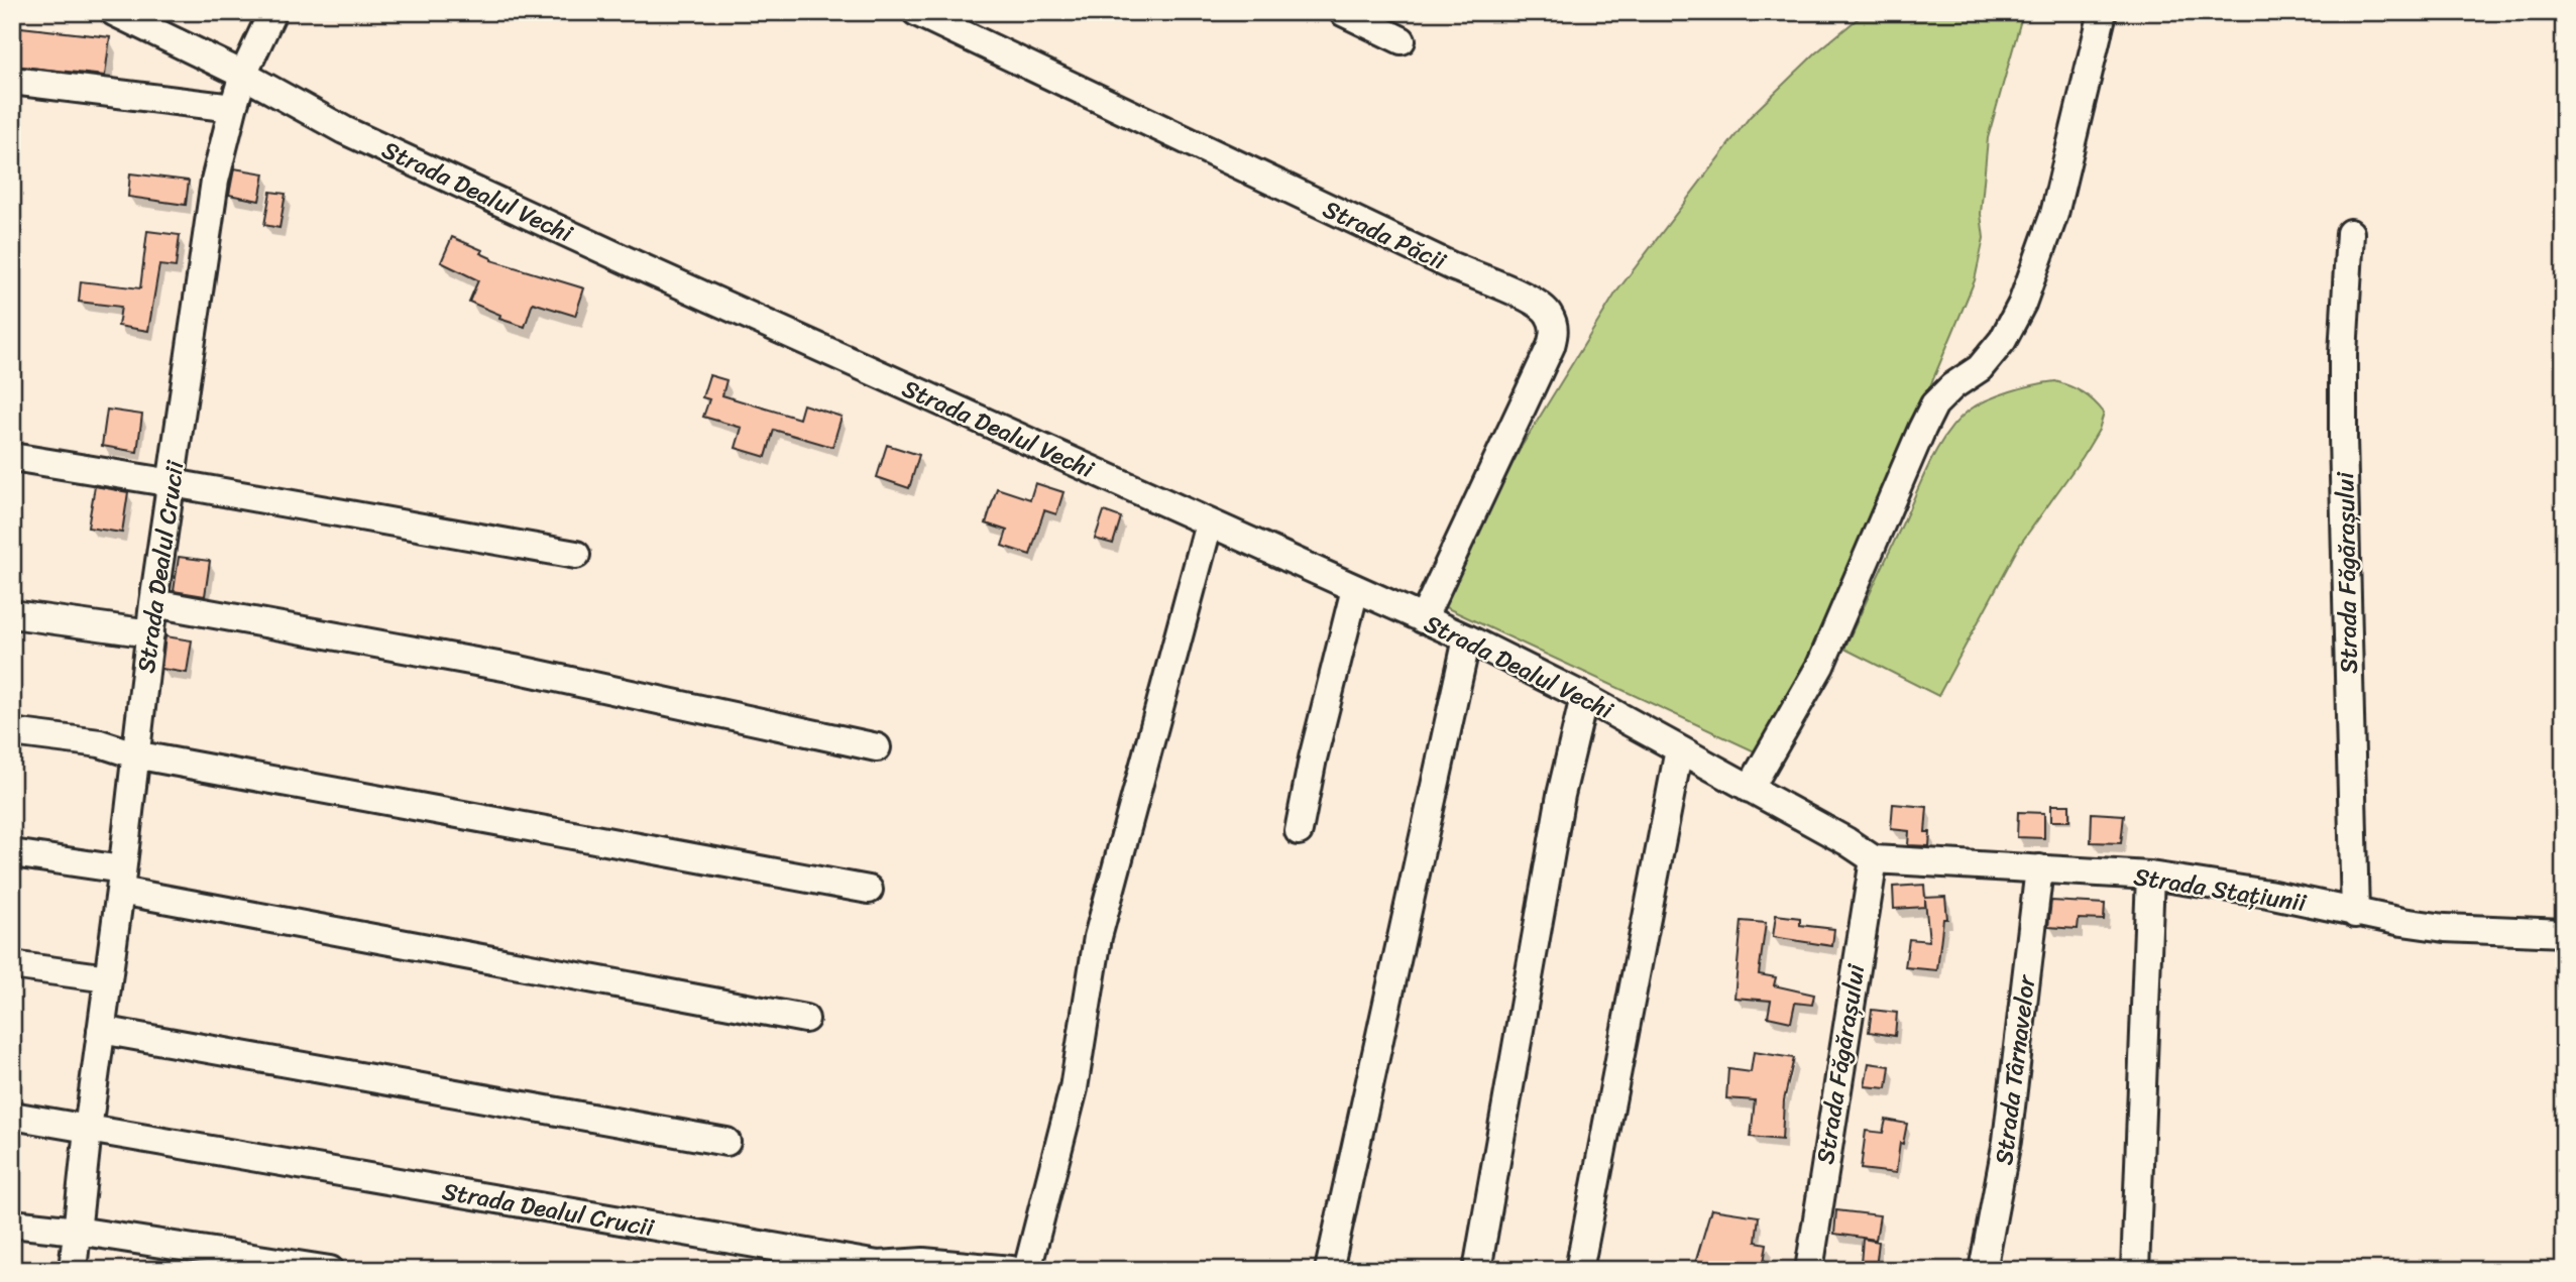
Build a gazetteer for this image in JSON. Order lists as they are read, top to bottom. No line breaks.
{"streets":{"street":["Strada Dealul Vechi","Strada Păcii","Strada Dealul Crucii","Strada Făgărașului","Strada Stațiunii","Strada Târnavelor"]},"crossings":[["Strada Dealul Vechi","Strada Păcii"],["Strada Dealul Vechi","Strada Dealul Crucii"],["Strada Dealul Vechi","Strada Făgărașului"],["Strada Dealul Vechi","Strada Stațiunii"],["Strada Făgărașului","Strada Stațiunii"],["Strada Stațiunii","Strada Târnavelor"]]}
